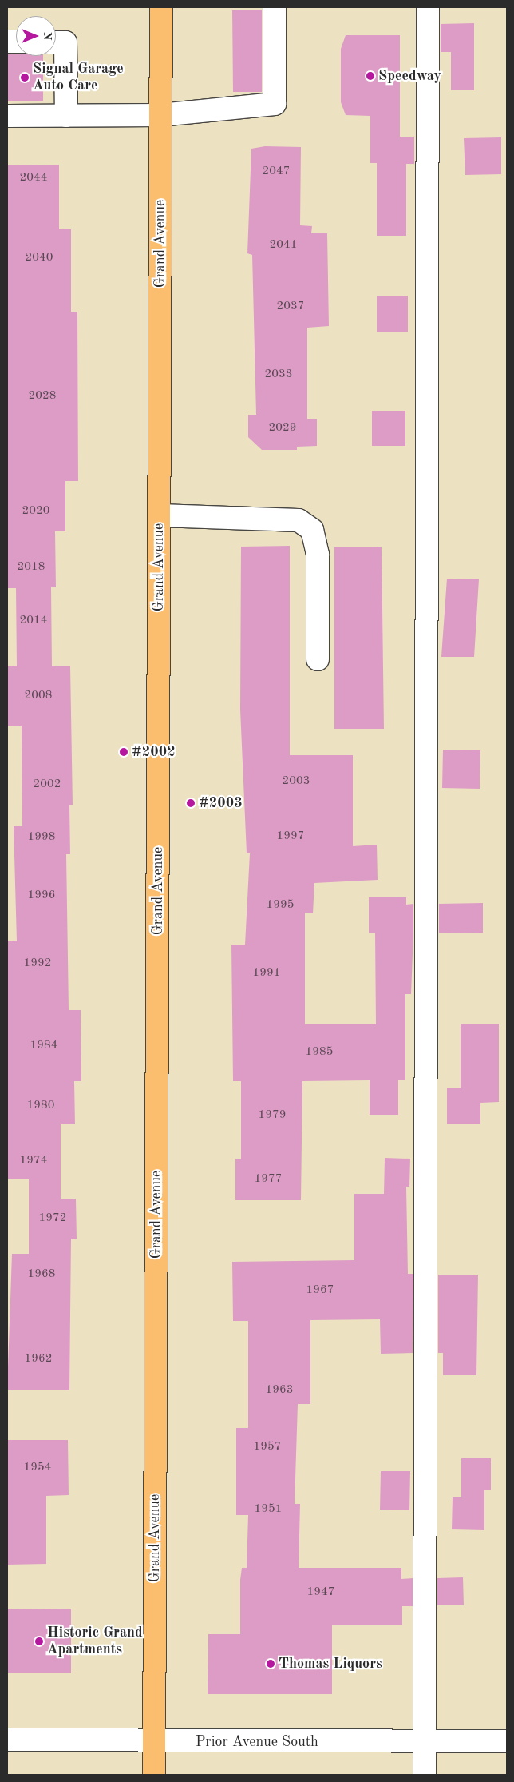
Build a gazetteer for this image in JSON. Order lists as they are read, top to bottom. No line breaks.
{"streets":{"main road":["Grand Avenue"],"street":["Prior Avenue South"]},"crossings":[["Grand Avenue","Prior Avenue South"]],"places":["Speedway","Signal Garage Auto Care","#2002","#2003","Historic Grand Apartments","Thomas Liquors"],"house_numbers":["2047","2044","2041","2040","2037","2033","2028","2029","2020","2018","2014","2008","2003","2002","1997","1998","1996","1995","1992","1991","1984","1985","1980","1979","1974","1977","1972","1968","1967","1962","1963","1957","1954","1951","1947"],"north":"right"}
